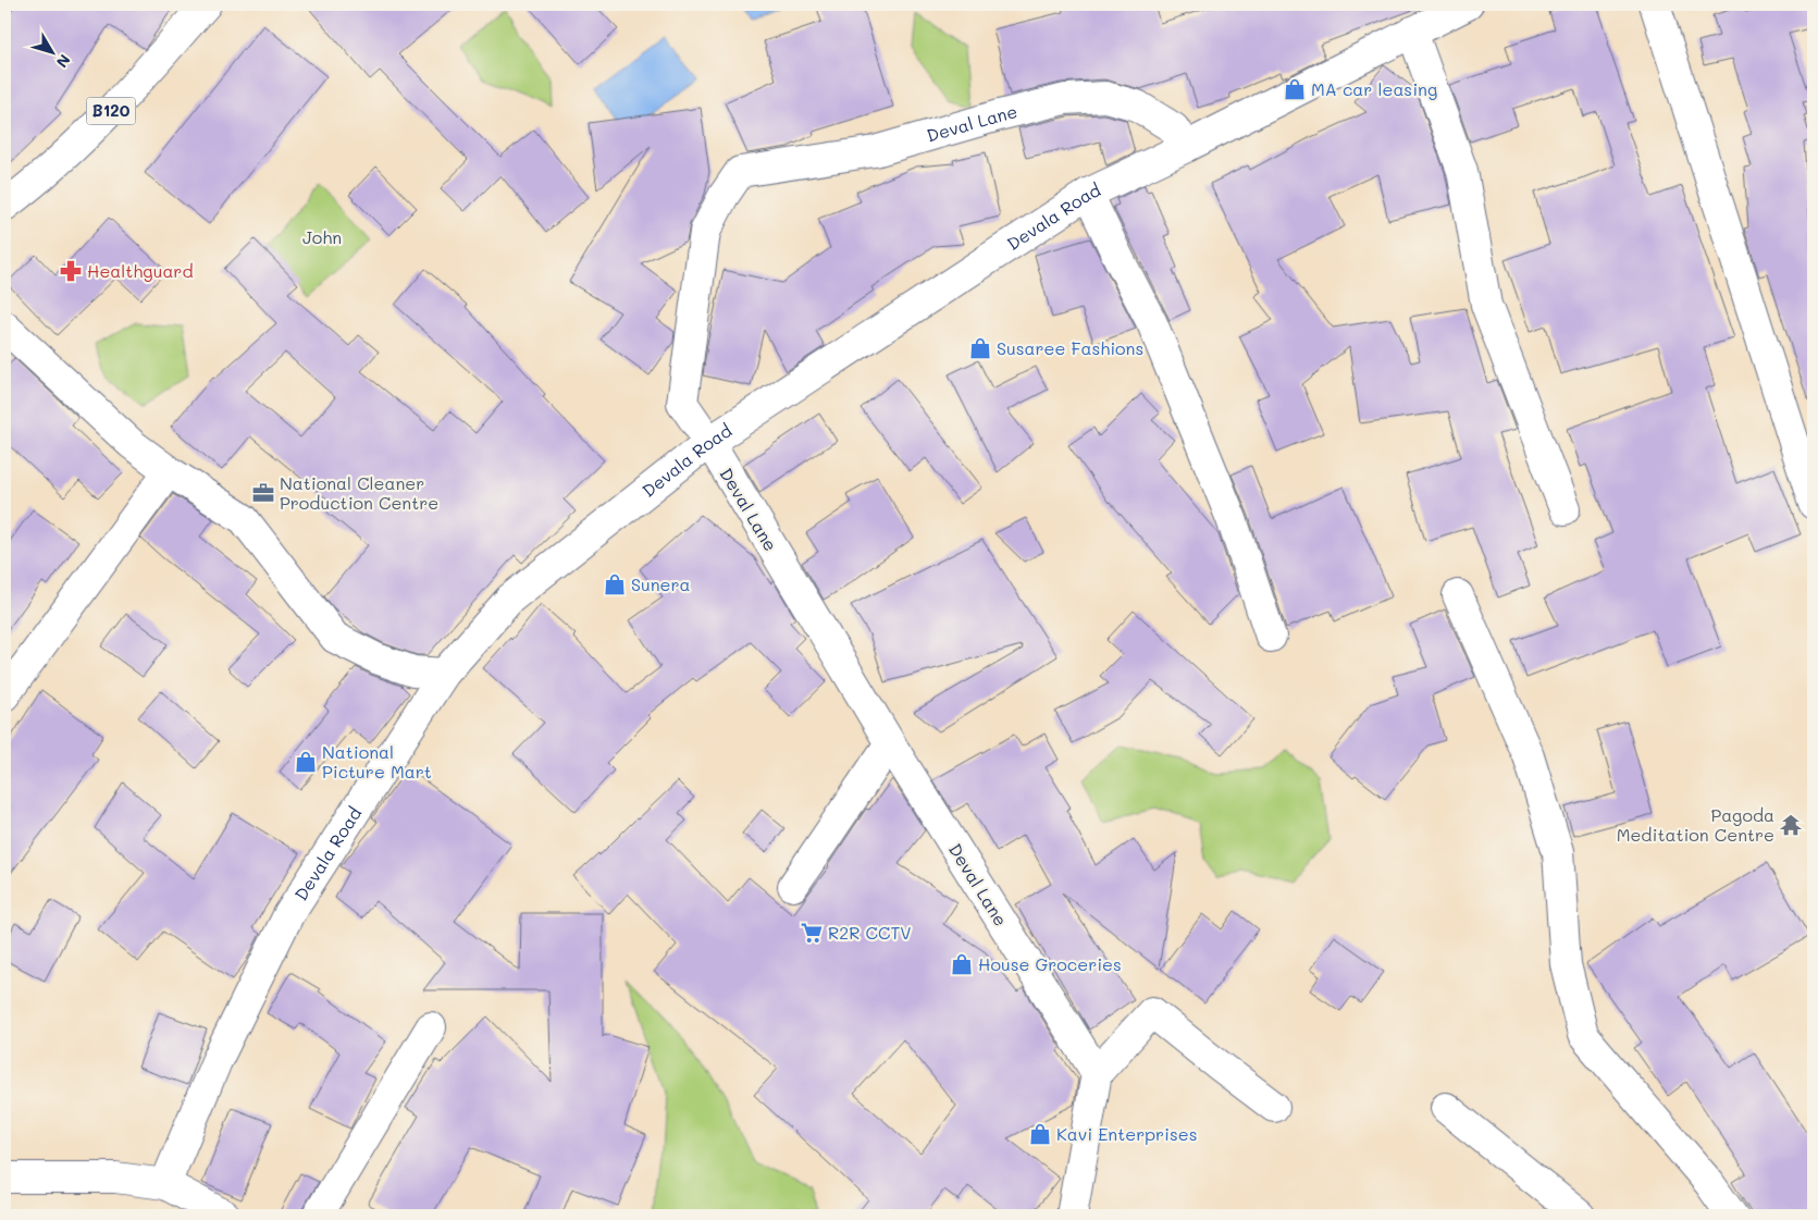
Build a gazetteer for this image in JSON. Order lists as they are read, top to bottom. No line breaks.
{"streets":{"street":["B120","Deval Lane","Devala Road"]},"crossings":[["Deval Lane","Devala Road"]],"parks":["John"],"places":{"shop":["MA car leasing","Susaree Fashions","Sunera","National Picture Mart","House Groceries","Kavi Enterprises"],"pharmacy":["Healthguard"],"office":["National Cleaner Production Centre"],"temple":["Pagoda Meditation Centre"],"supermarket":["R2R CCTV"]},"north":"bottom right"}
